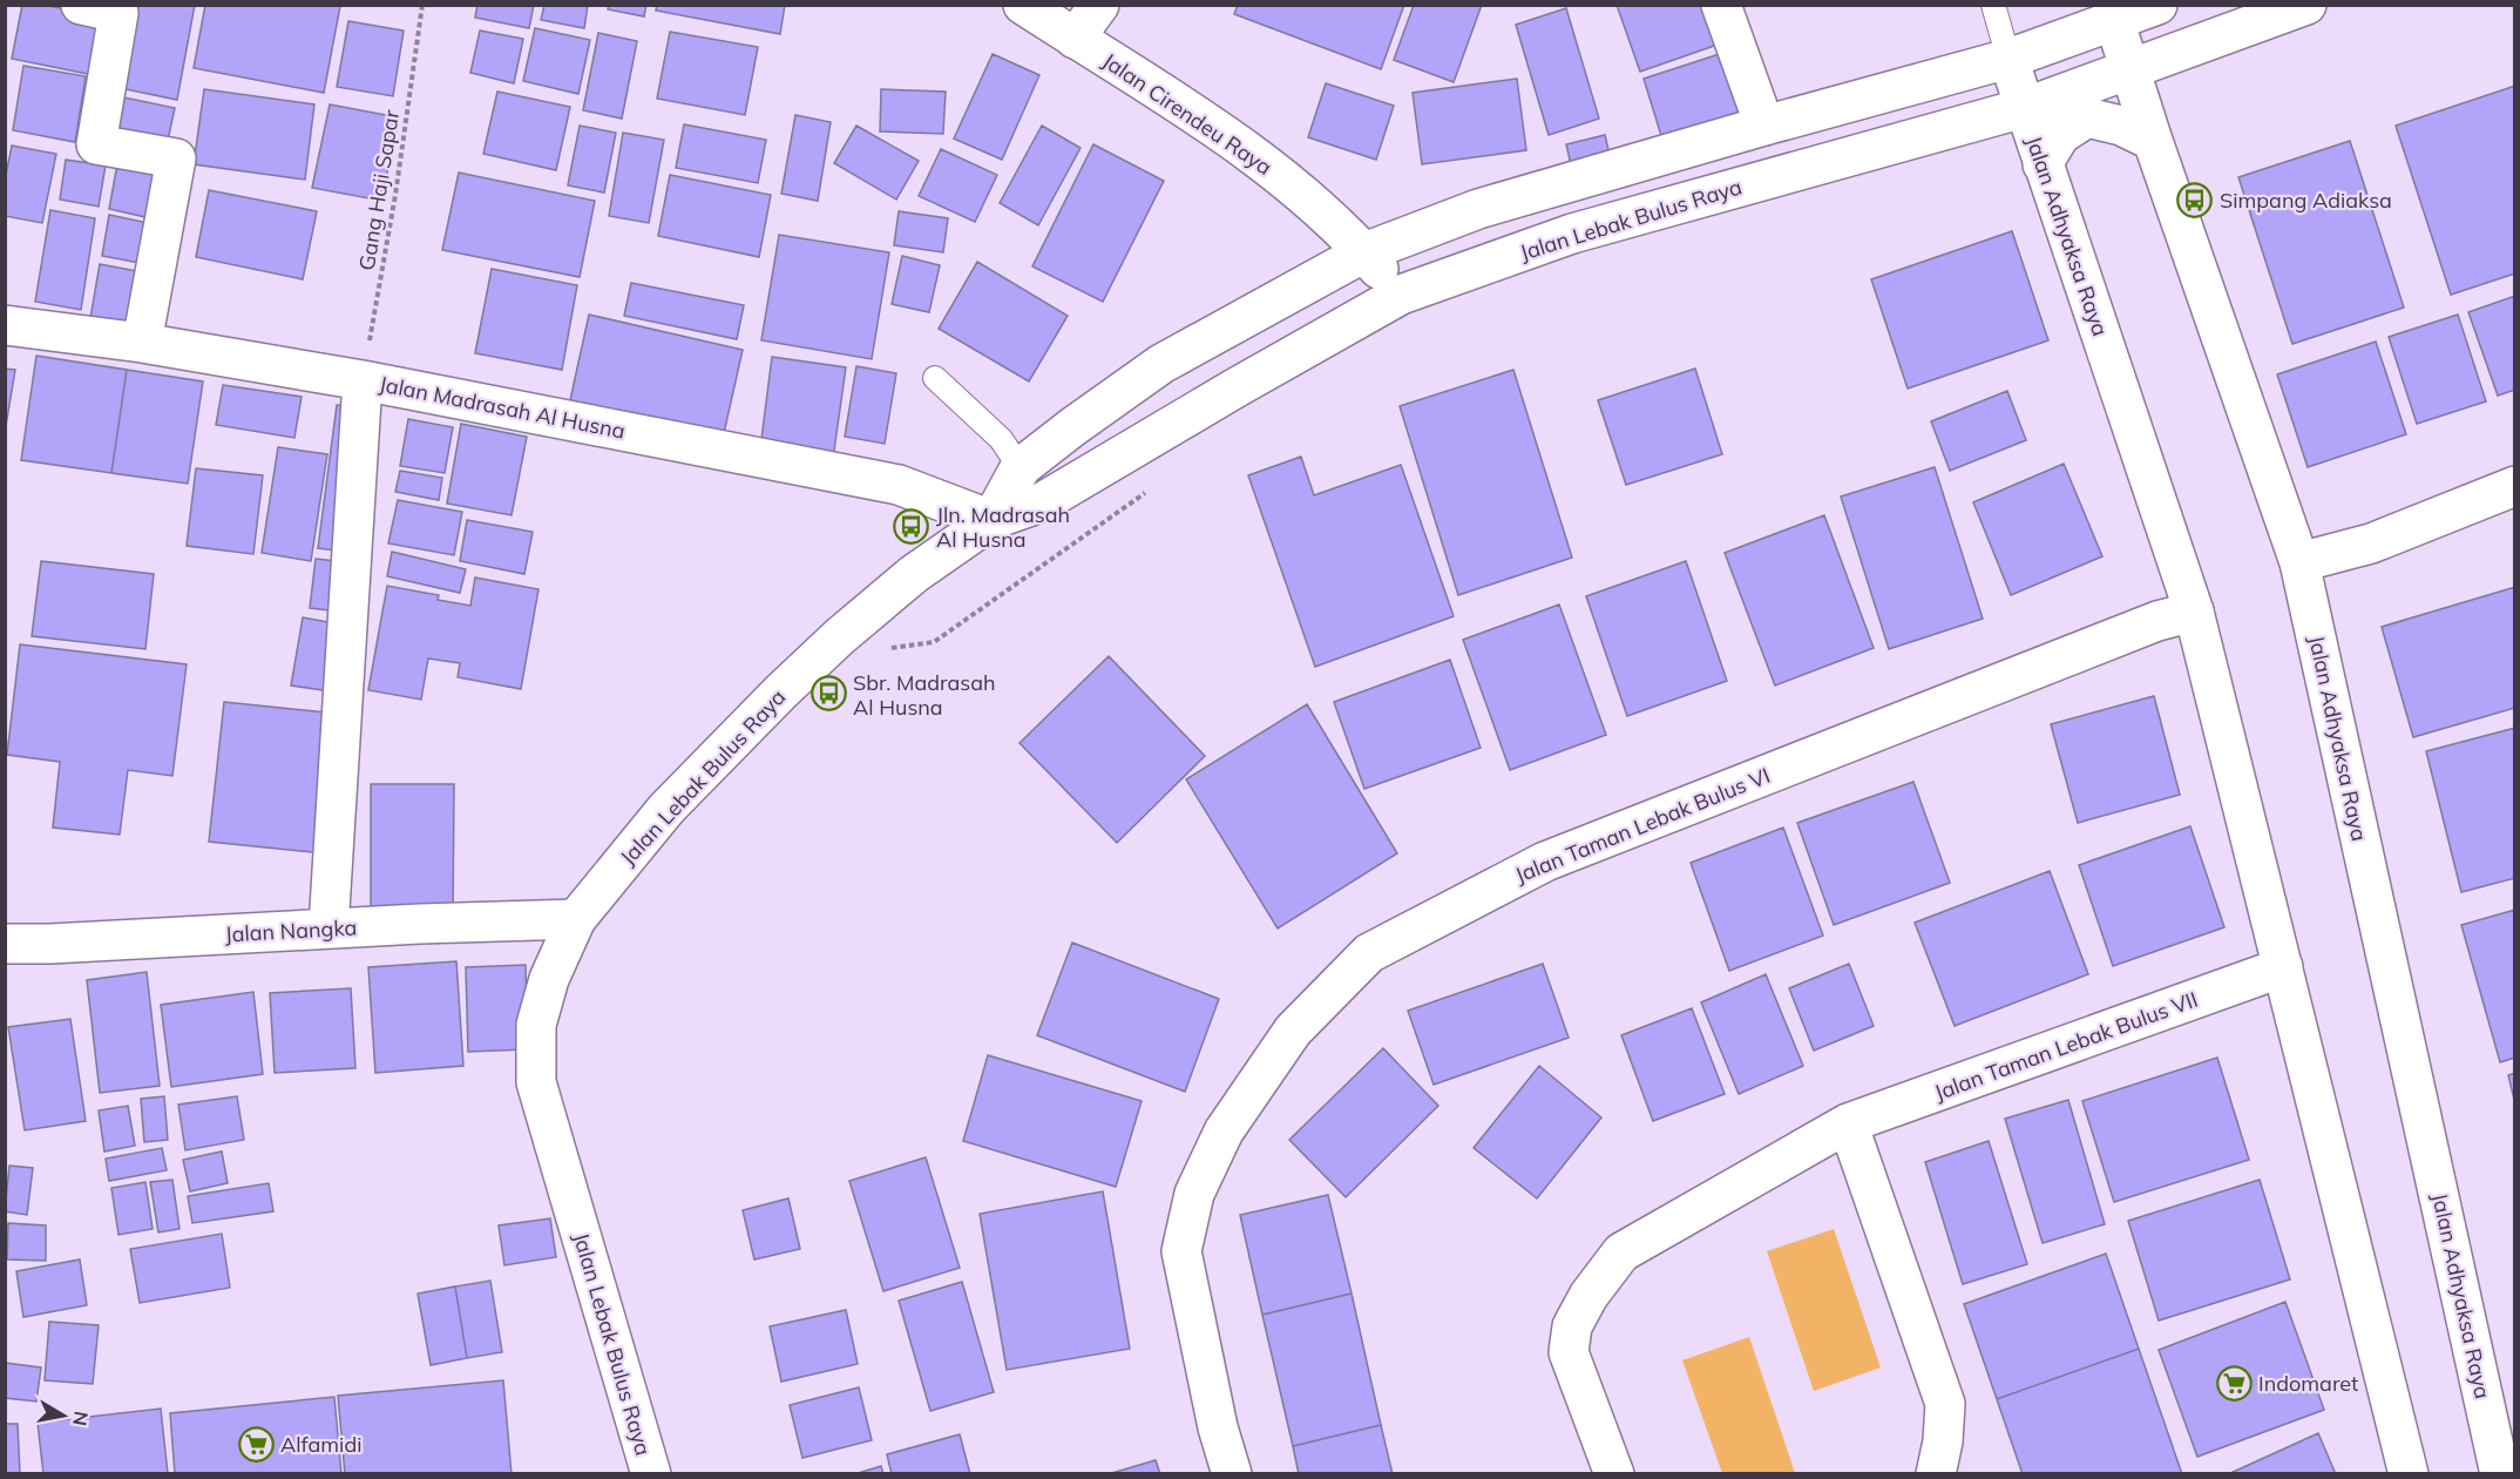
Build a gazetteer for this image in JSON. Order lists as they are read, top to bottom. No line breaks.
{"streets":{"main road":["Jalan Cirendeu Raya","Jalan Lebak Bulus Raya","Jalan Adhyaksa Raya","Jalan Madrasah Al Husna","Jalan Taman Lebak Bulus VI","Jalan Nangka","Jalan Taman Lebak Bulus VII"],"path":["Gang Haji Sapar"]},"crossings":[["Jalan Cirendeu Raya","Jalan Lebak Bulus Raya"],["Gang Haji Sapar","Jalan Madrasah Al Husna"],["Jalan Lebak Bulus Raya","Jalan Adhyaksa Raya"],["Jalan Lebak Bulus Raya","Jalan Madrasah Al Husna"],["Jalan Lebak Bulus Raya","Jalan Nangka"],["Jalan Adhyaksa Raya","Jalan Taman Lebak Bulus VI"],["Jalan Adhyaksa Raya","Jalan Taman Lebak Bulus VII"]],"places":{"bus stop":["Simpang Adiaksa","Jln. Madrasah Al Husna","Sbr. Madrasah Al Husna"],"supermarket":["Indomaret","Alfamidi"]},"north":"right"}
